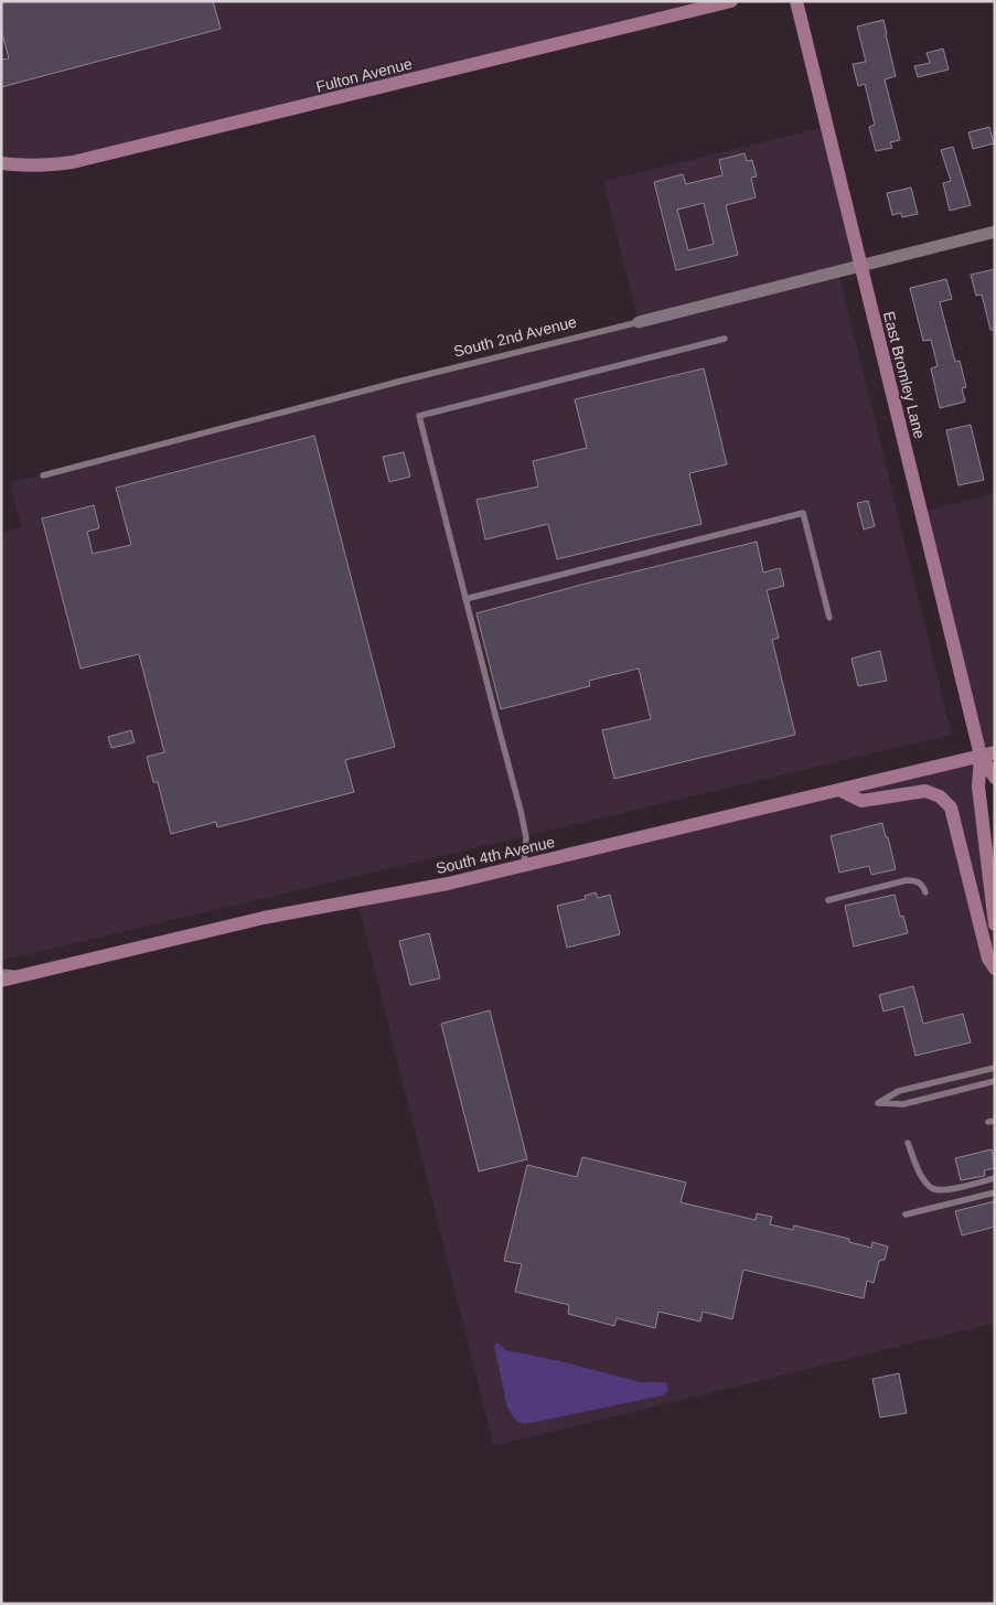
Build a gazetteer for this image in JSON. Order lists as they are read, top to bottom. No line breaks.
{"streets":{"main road":["Fulton Avenue","East Bromley Lane","South 4th Avenue"],"street":["South 2nd Avenue"]},"crossings":[["South 2nd Avenue","East Bromley Lane"],["East Bromley Lane","South 4th Avenue"]]}
